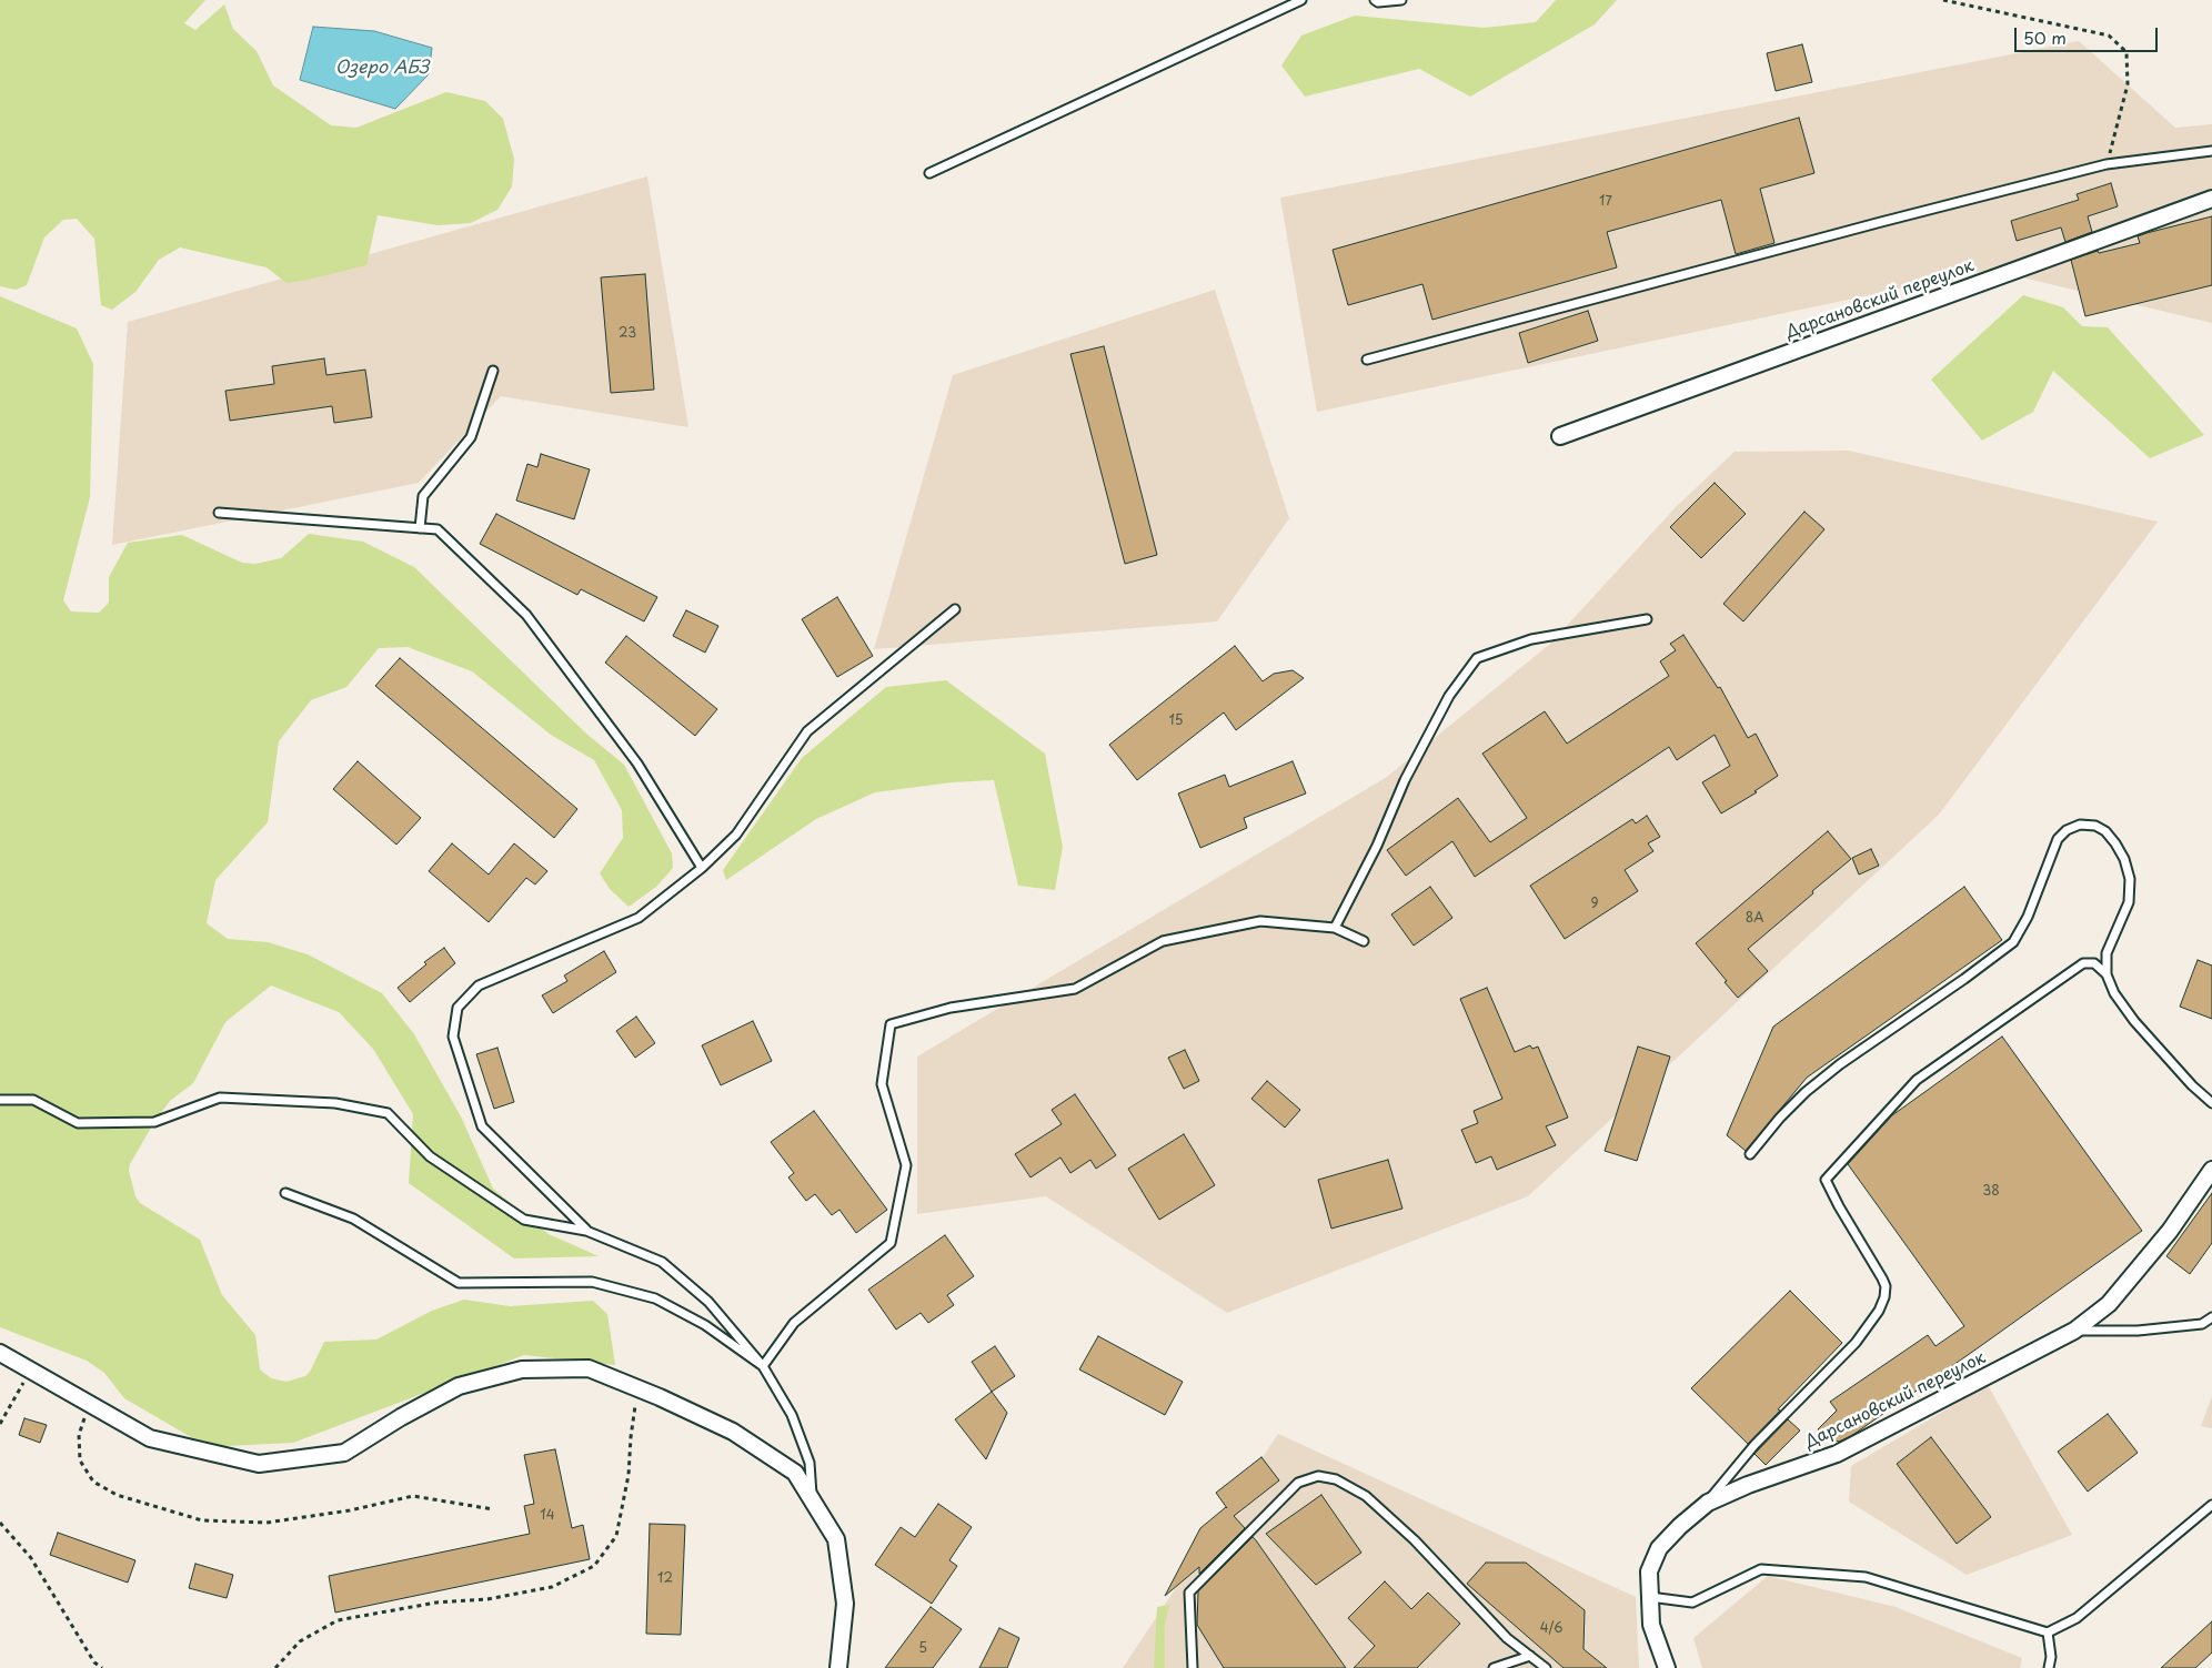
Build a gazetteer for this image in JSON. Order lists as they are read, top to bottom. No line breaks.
{"streets":{"street":["Дарсановский переулок"]},"water":["Озеро АБЗ"],"house_numbers":["17","23","15","9","8А","38","14","12","4/6","5"],"scale_bar":"50 m"}
